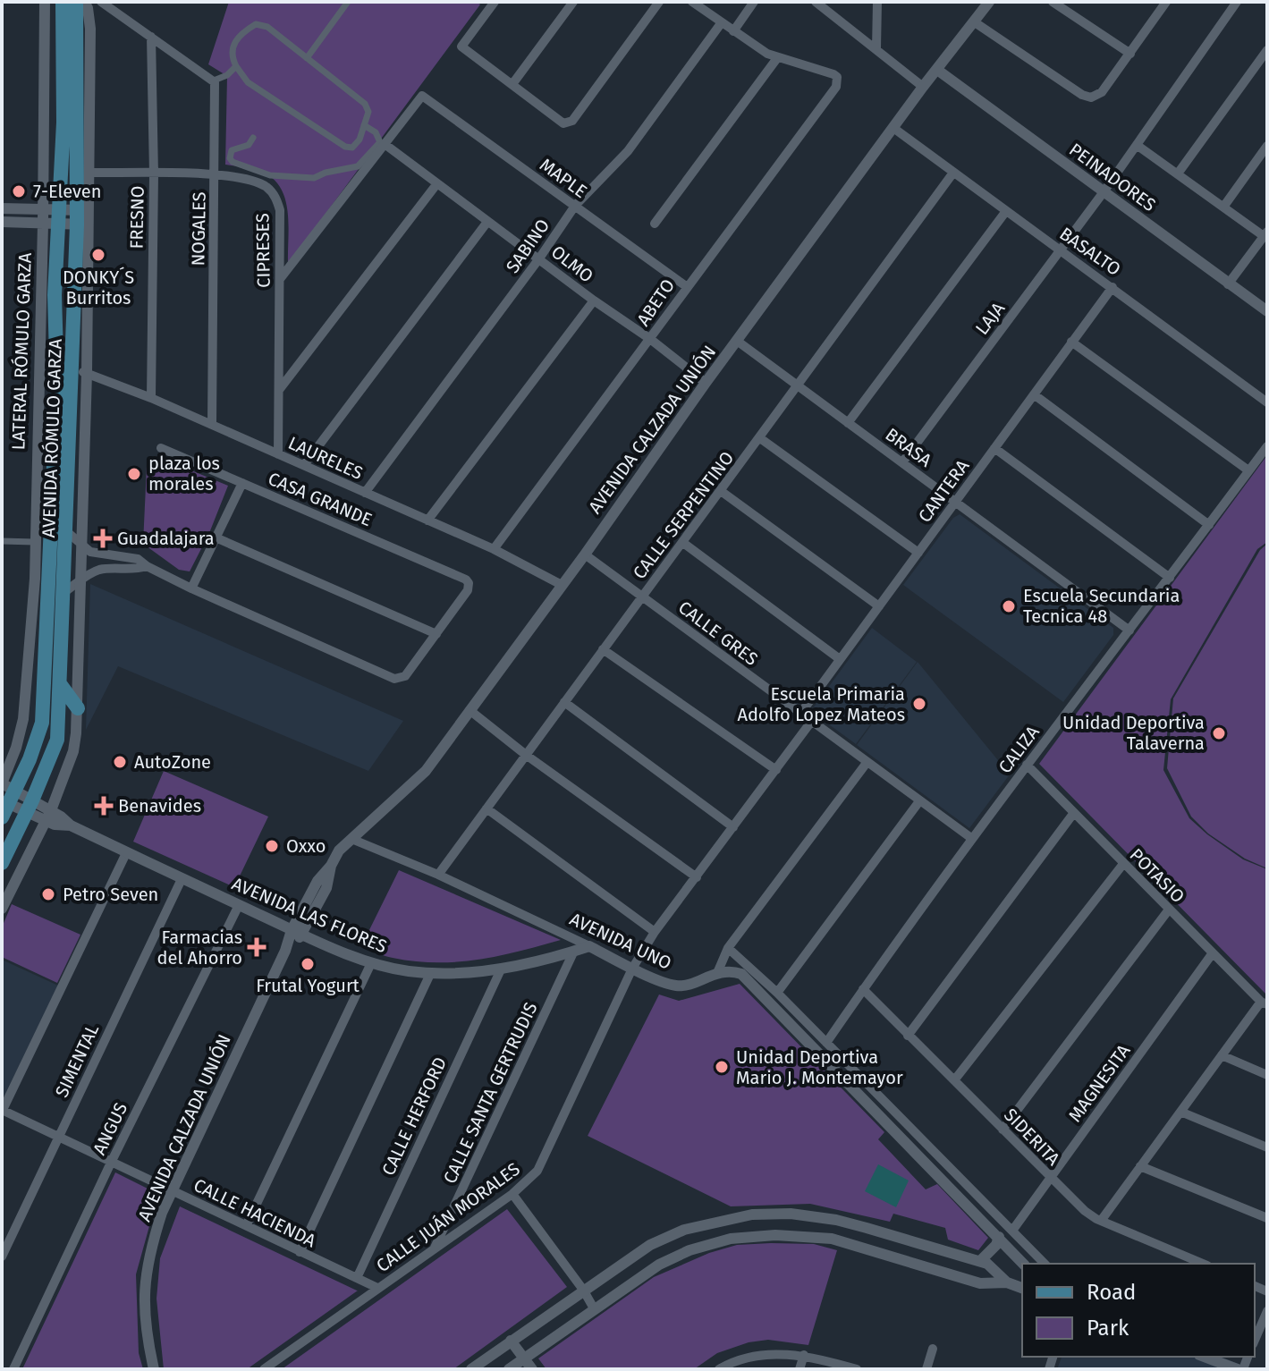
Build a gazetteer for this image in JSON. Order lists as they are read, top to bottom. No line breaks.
{"streets":{"main road":["AVENIDA RÓMULO GARZA"],"street":["PEINADORES","MAPLE","FRESNO","NOGALES","SABINO","CIPRESES","BASALTO","OLMO","ABETO","LAJA","LATERAL RÓMULO GARZA","AVENIDA CALZADA UNIÓN","BRASA","LAURELES","CANTERA","CASA GRANDE","CALLE SERPENTINO","CALLE GRES","CALIZA","POTASIO","AVENIDA LAS FLORES","AVENIDA UNO","SIMENTAL","MAGNESITA","CALLE SANTA GERTRUDIS","CALLE HERFORD","ANGUS","SIDERITA","CALLE HACIENDA","CALLE JUÁN MORALES"]},"crossings":[["PEINADORES","LAJA"],["PEINADORES","AVENIDA CALZADA UNIÓN"],["MAPLE","SABINO"],["MAPLE","OLMO"],["MAPLE","ABETO"],["FRESNO","CIPRESES"],["FRESNO","LAURELES"],["NOGALES","CIPRESES"],["NOGALES","LAURELES"],["SABINO","OLMO"],["SABINO","LAURELES"],["CIPRESES","LAURELES"],["BASALTO","LAJA"],["BASALTO","AVENIDA CALZADA UNIÓN"],["BASALTO","CANTERA"],["BASALTO","CALLE SERPENTINO"],["OLMO","ABETO"],["OLMO","AVENIDA CALZADA UNIÓN"],["ABETO","LAURELES"],["LAJA","BRASA"],["LATERAL RÓMULO GARZA","AVENIDA RÓMULO GARZA"],["LATERAL RÓMULO GARZA","AVENIDA LAS FLORES"],["AVENIDA CALZADA UNIÓN","BRASA"],["AVENIDA CALZADA UNIÓN","LAURELES"],["AVENIDA CALZADA UNIÓN","CALLE GRES"],["AVENIDA CALZADA UNIÓN","AVENIDA LAS FLORES"],["AVENIDA CALZADA UNIÓN","AVENIDA UNO"],["AVENIDA CALZADA UNIÓN","CALLE HACIENDA"],["AVENIDA RÓMULO GARZA","LAURELES"],["AVENIDA RÓMULO GARZA","AVENIDA LAS FLORES"],["BRASA","CANTERA"],["BRASA","CALLE SERPENTINO"],["BRASA","CALIZA"],["CANTERA","CALLE GRES"],["CALLE SERPENTINO","CALLE GRES"],["CALLE SERPENTINO","AVENIDA UNO"],["CALLE GRES","CALIZA"],["CALLE GRES","CALLE JUÁN MORALES"],["CALIZA","POTASIO"],["CALIZA","SIDERITA"],["POTASIO","MAGNESITA"],["AVENIDA LAS FLORES","AVENIDA UNO"],["AVENIDA LAS FLORES","SIMENTAL"],["AVENIDA LAS FLORES","CALLE SANTA GERTRUDIS"],["AVENIDA LAS FLORES","CALLE HERFORD"],["AVENIDA LAS FLORES","ANGUS"],["AVENIDA UNO","CALLE JUÁN MORALES"],["SIMENTAL","CALLE HACIENDA"],["MAGNESITA","SIDERITA"],["CALLE SANTA GERTRUDIS","CALLE JUÁN MORALES"],["CALLE HERFORD","CALLE HACIENDA"],["ANGUS","CALLE HACIENDA"],["CALLE HACIENDA","CALLE JUÁN MORALES"]],"places":{"other":["7-Eleven","DONKY´S Burritos","plaza los morales","Escuela Secundaria Tecnica 48","Escuela Primaria Adolfo Lopez Mateos","Unidad Deportiva Talaverna","AutoZone","Oxxo","Petro Seven","Frutal Yogurt","Unidad Deportiva Mario J. Montemayor"],"health":["Guadalajara","Benavides","Farmacias del Ahorro"]},"legend":["Road","Park"]}
